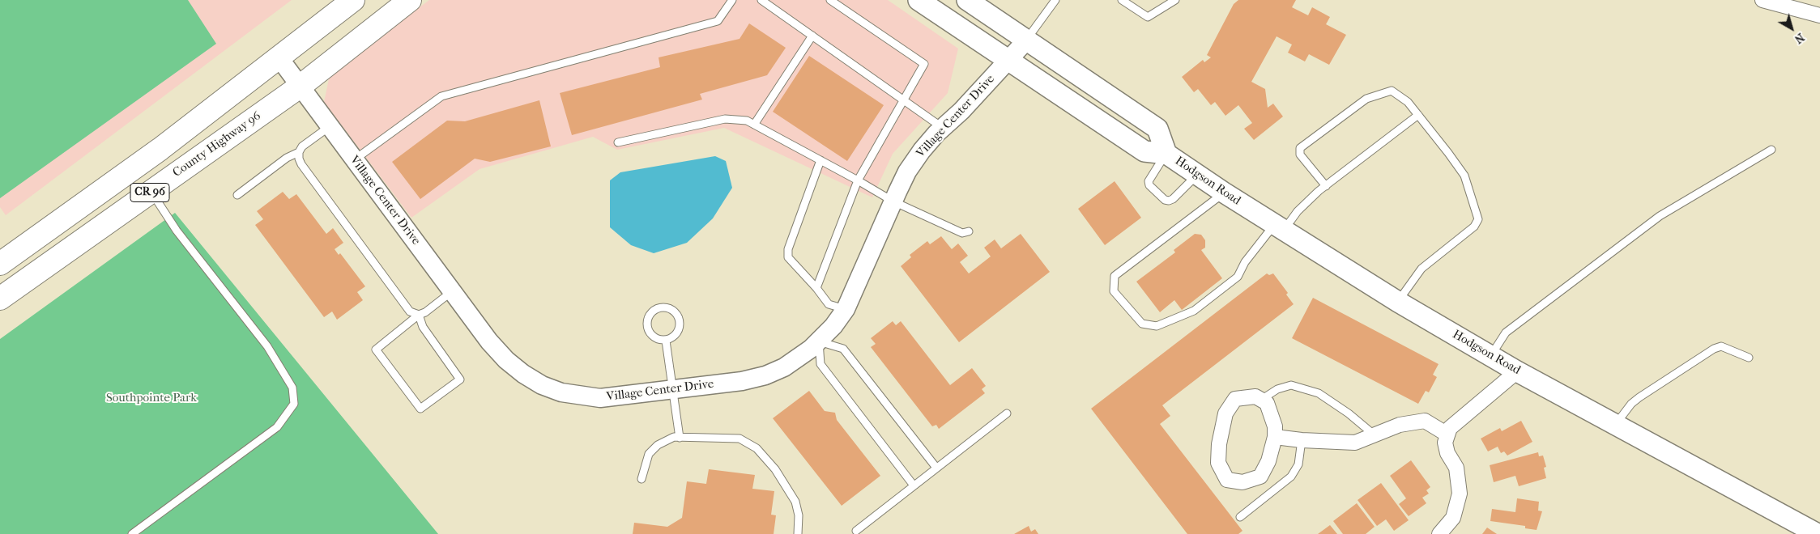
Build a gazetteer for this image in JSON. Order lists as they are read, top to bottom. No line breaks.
{"streets":{"main road":["County Highway 96","Hodgson Road","CR 96"],"street":["Village Center Drive"]},"crossings":[["Village Center Drive","County Highway 96"],["Village Center Drive","Hodgson Road"],["Village Center Drive","CR 96"]],"parks":["Southpointe Park"],"north":"bottom right"}
